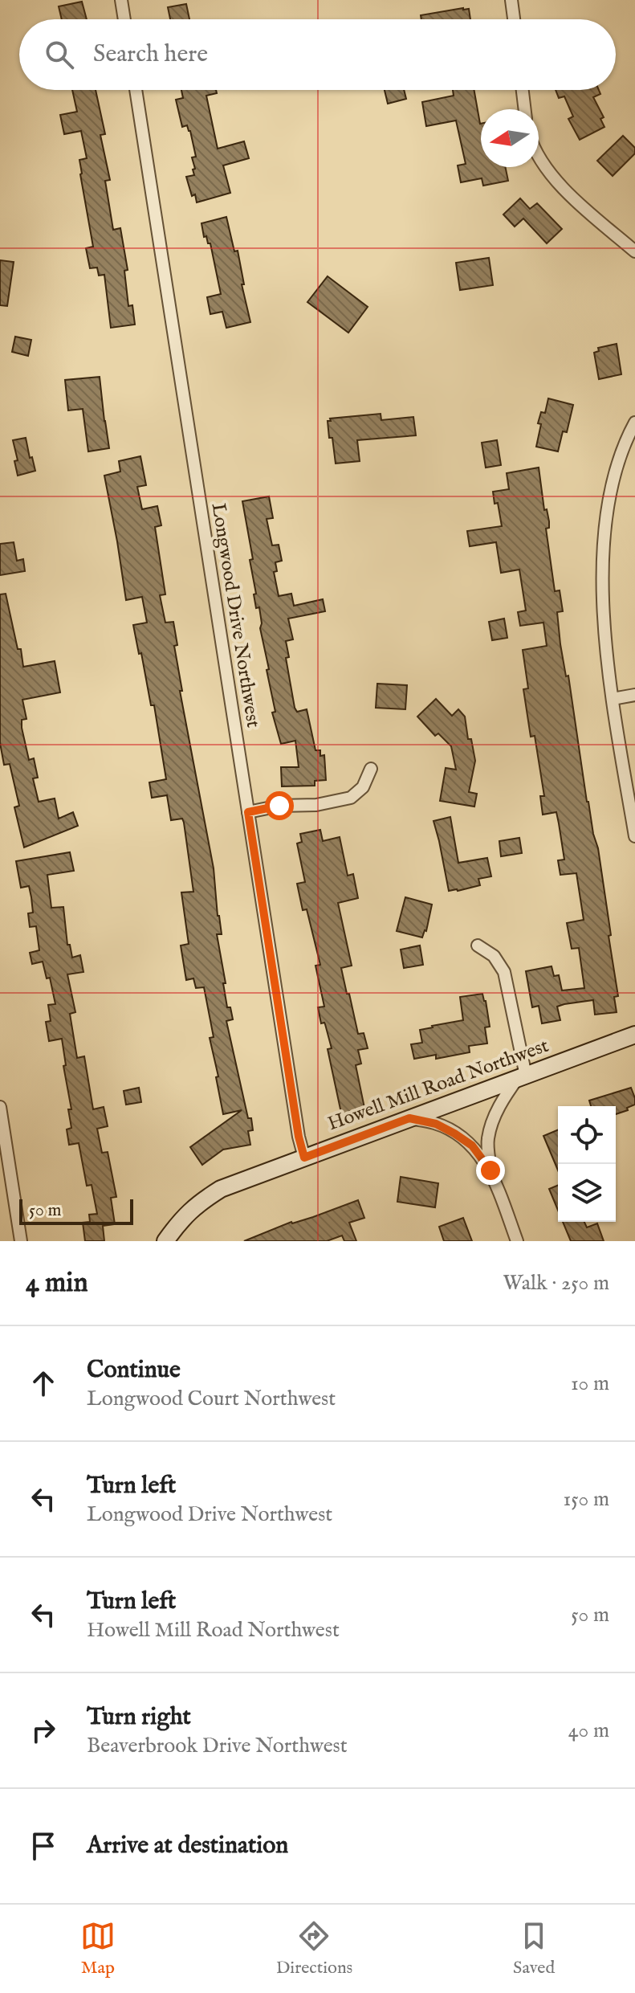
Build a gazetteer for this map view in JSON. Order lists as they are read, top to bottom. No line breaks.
{"streets":{"main road":["Howell Mill Road Northwest"],"street":["Longwood Drive Northwest"]},"crossings":[["Longwood Drive Northwest","Howell Mill Road Northwest"]],"scale_bar":"50 m","north":"left","page":{"search":"Search here","scale":"50 m","heading":["4 min","Walk · 250 m"],"list":[["Continue","Longwood Court Northwest","10 m"],["Turn left","Longwood Drive Northwest","150 m"],["Turn left","Howell Mill Road Northwest","50 m"],["Turn right","Beaverbrook Drive Northwest","40 m"],"Arrive at destination"],"nav":["Map","Directions","Saved"]}}
